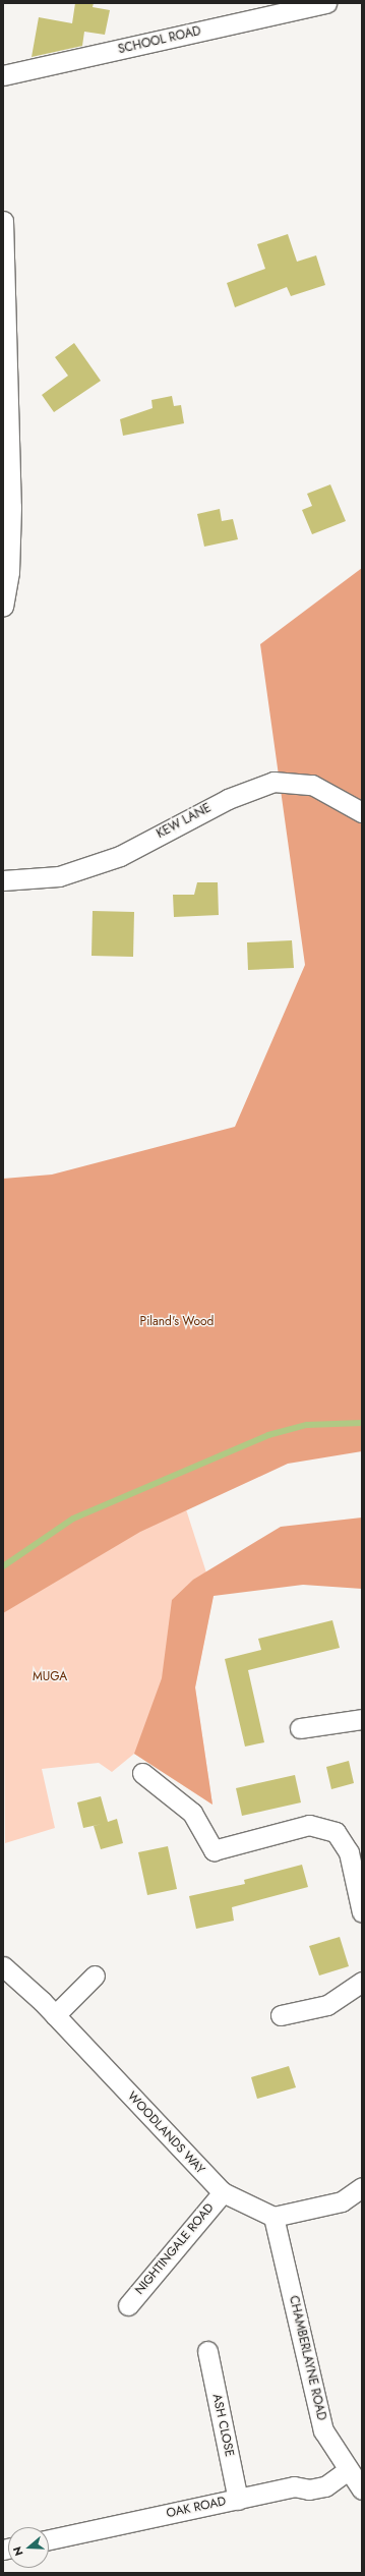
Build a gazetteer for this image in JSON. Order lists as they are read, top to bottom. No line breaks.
{"streets":{"street":["SCHOOL ROAD","KEW LANE","WOODLANDS WAY","NIGHTINGALE ROAD","CHAMBERLAYNE ROAD","ASH CLOSE","OAK ROAD"]},"crossings":[["WOODLANDS WAY","NIGHTINGALE ROAD"],["WOODLANDS WAY","CHAMBERLAYNE ROAD"],["CHAMBERLAYNE ROAD","OAK ROAD"],["ASH CLOSE","OAK ROAD"]],"parks":["Piland's Wood","MUGA"],"north":"left"}
